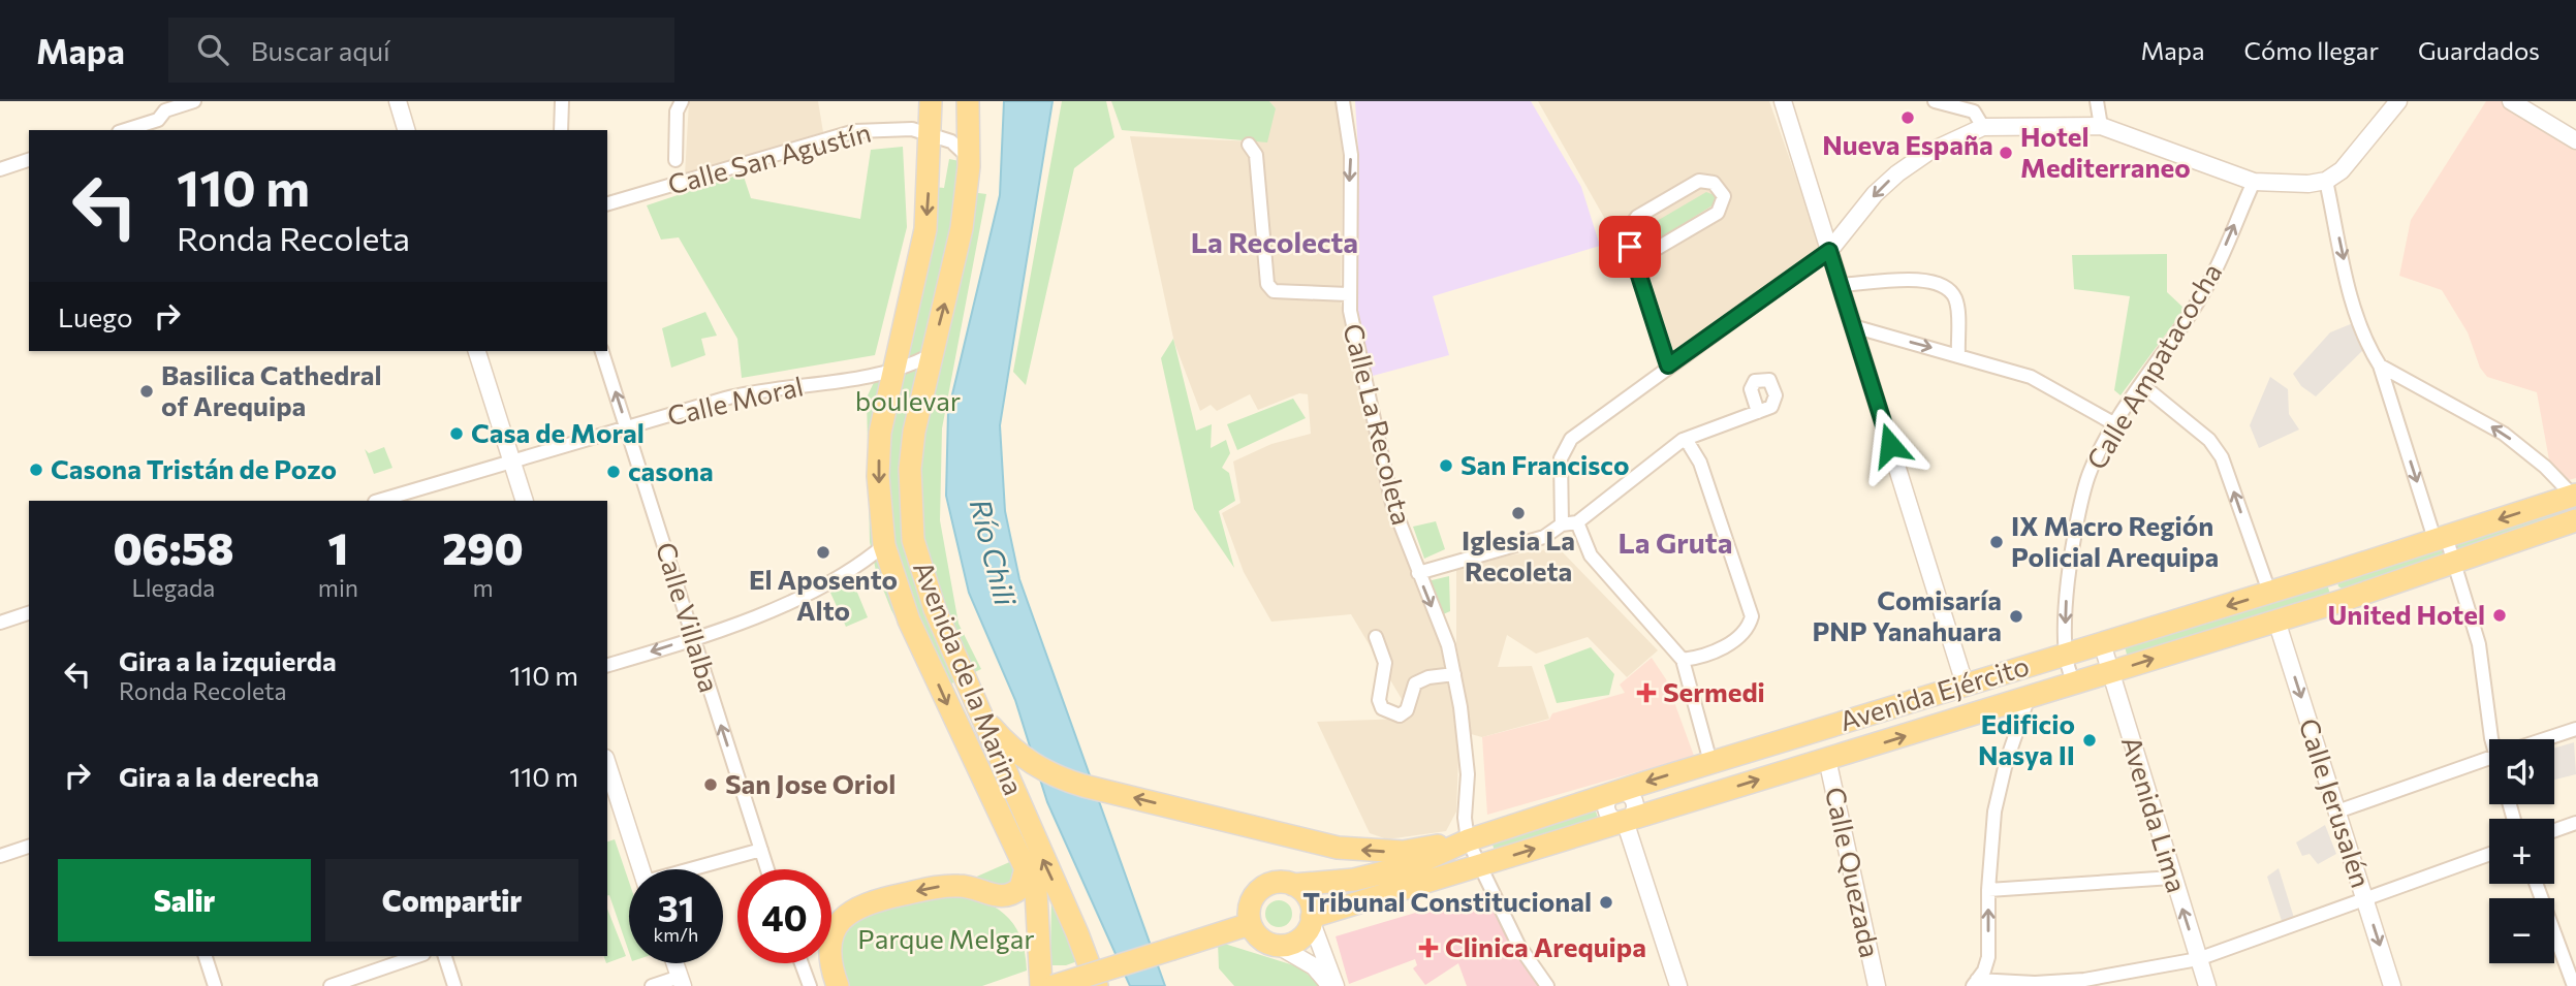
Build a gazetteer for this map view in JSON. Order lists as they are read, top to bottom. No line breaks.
{"streets":{"main road":["Avenida de la Marina","Avenida Ejército"],"street":["Calle San Agustín","Calle Ampatacocha","Calle Moral","Calle La Recoleta","Calle Villalba","Calle Jerusalén","Avenida Lima","Calle Quezada"]},"crossings":[["Calle San Agustín","Avenida de la Marina"],["Calle Ampatacocha","Avenida Ejército"],["Calle Moral","Calle Villalba"],["Calle Moral","Avenida de la Marina"],["Calle La Recoleta","Avenida Ejército"],["Avenida Ejército","Calle Jerusalén"],["Avenida Ejército","Avenida Lima"],["Avenida Ejército","Calle Quezada"]],"one_way":["Calle Villalba","Calle Jerusalén"],"districts":["La Recolecta","La Gruta"],"water":["Río Chili"],"parks":["boulevar","Parque Melgar"],"places":{"other":["Nueva España","Hotel Mediterraneo","Basilica Cathedral of Arequipa","Casa de Moral","San Francisco","Casona Tristán de Pozo","casona","Iglesia La Recoleta","IX Macro Región Policial Arequipa","El Aposento Alto","United Hotel","Comisaría PNP Yanahuara","Edificio Nasya II","San Jose Oriol","Tribunal Constitucional"],"health":["Sermedi","Clinica Arequipa"]},"page":{"header":"Mapa","search":"Buscar aquí","nav":["Mapa","Cómo llegar","Guardados"],"turn":["110 m","Ronda Recoleta"],"then":"Luego","eta":["06:58","Llegada","1","min","290","m"],"list":[{"name":"Gira a la izquierda","note":"Ronda Recoleta","value":"110 m"},{"name":"Gira a la derecha","value":"110 m"}],"map_buttons":["+","−"],"buttons":["Salir","Compartir"],"speed":"31 km/h","limit":"40"}}
